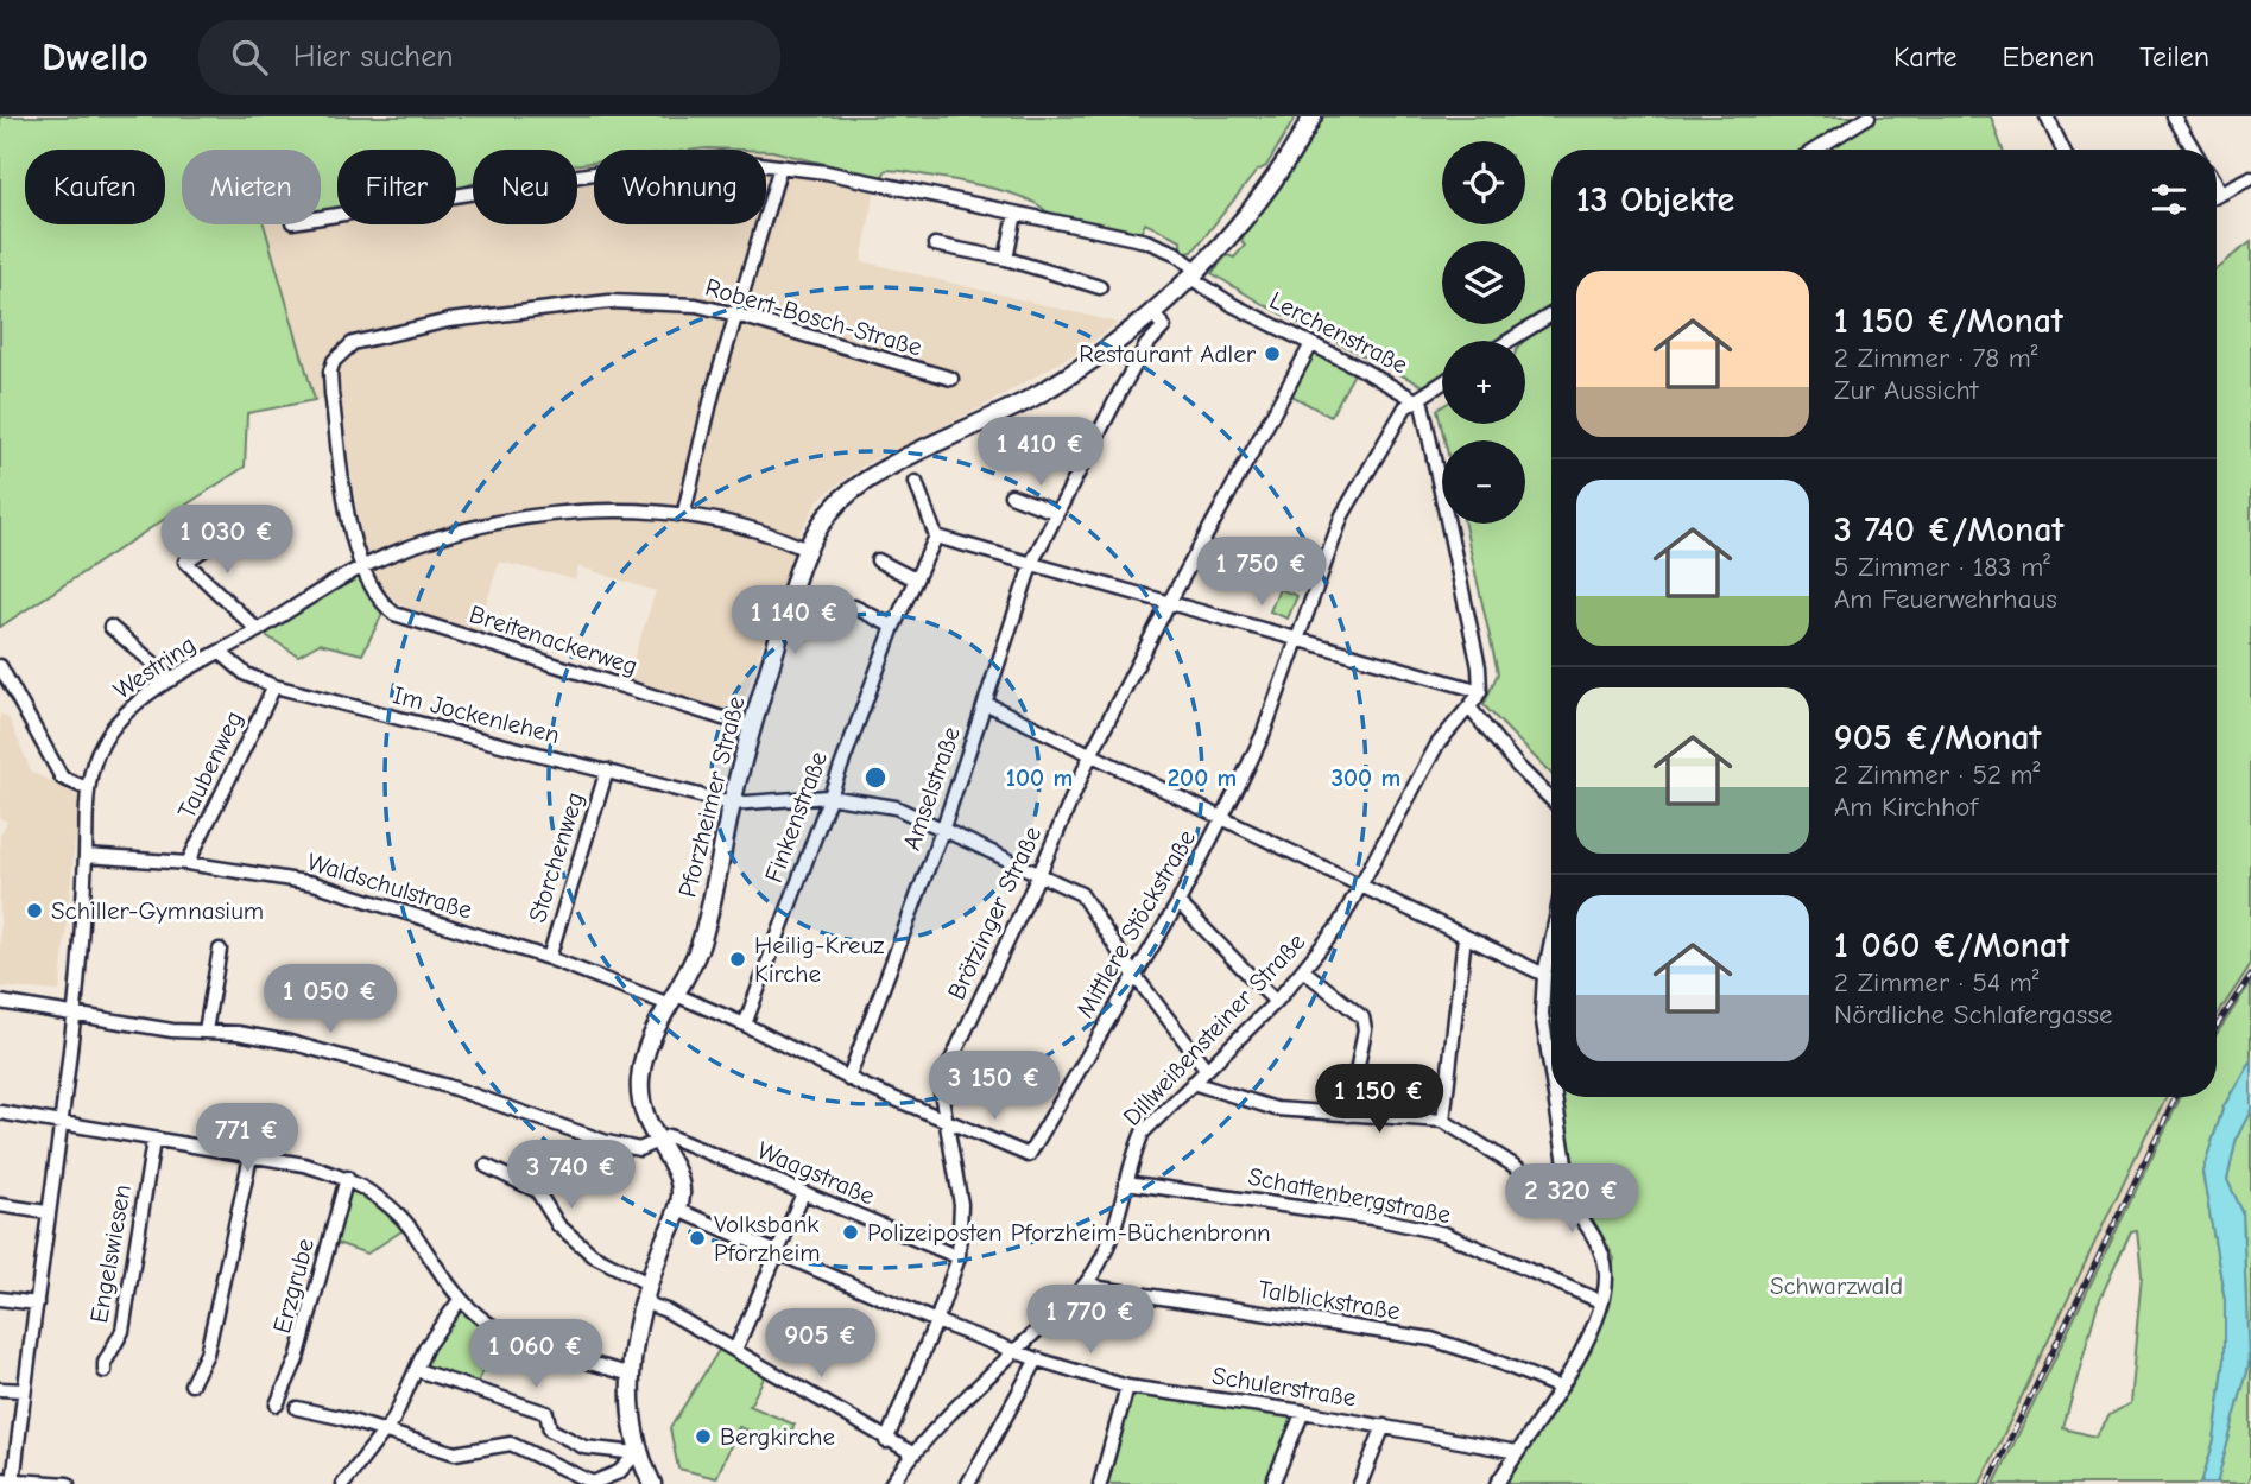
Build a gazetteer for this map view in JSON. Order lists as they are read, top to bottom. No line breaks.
{"streets":{"main road":["Pforzheimer Straße"],"street":["Robert-Bosch-Straße","Lerchenstraße","Breitenackerweg","Westring","Im Jockenlehen","Taubenweg","Amselstraße","Finkenstraße","Storchenweg","Waldschulstraße","Brötzinger Straße","Mittlere Stöckstraße","Dillweißensteiner Straße","Waagstraße","Schattenbergstraße","Engelswiesen","Erzgrube","Talblickstraße","Schulerstraße"]},"crossings":[["Robert-Bosch-Straße","Breitenackerweg"],["Robert-Bosch-Straße","Westring"],["Lerchenstraße","Pforzheimer Straße"],["Lerchenstraße","Brötzinger Straße"],["Lerchenstraße","Mittlere Stöckstraße"],["Breitenackerweg","Westring"],["Breitenackerweg","Pforzheimer Straße"],["Westring","Im Jockenlehen"],["Westring","Pforzheimer Straße"],["Westring","Waldschulstraße"],["Westring","Waagstraße"],["Im Jockenlehen","Taubenweg"],["Im Jockenlehen","Amselstraße"],["Im Jockenlehen","Pforzheimer Straße"],["Im Jockenlehen","Finkenstraße"],["Im Jockenlehen","Storchenweg"],["Im Jockenlehen","Brötzinger Straße"],["Im Jockenlehen","Mittlere Stöckstraße"],["Im Jockenlehen","Dillweißensteiner Straße"],["Taubenweg","Waldschulstraße"],["Amselstraße","Pforzheimer Straße"],["Amselstraße","Waldschulstraße"],["Pforzheimer Straße","Waldschulstraße"],["Pforzheimer Straße","Waagstraße"],["Pforzheimer Straße","Schulerstraße"],["Finkenstraße","Waldschulstraße"],["Storchenweg","Waldschulstraße"],["Waldschulstraße","Brötzinger Straße"],["Waldschulstraße","Mittlere Stöckstraße"],["Brötzinger Straße","Waagstraße"],["Brötzinger Straße","Schulerstraße"],["Dillweißensteiner Straße","Schattenbergstraße"],["Dillweißensteiner Straße","Talblickstraße"],["Dillweißensteiner Straße","Schulerstraße"]],"parks":["Schwarzwald"],"places":["Restaurant Adler","Schiller-Gymnasium","Heilig-Kreuz Kirche","Polizeiposten Pforzheim-Büchenbronn","Volksbank Pforzheim","Bergkirche"],"page":{"header":"Dwello","search":"Hier suchen","nav":["Karte","Ebenen","Teilen"],"map_buttons":["+","−"],"chip":["Kaufen","Mieten","Filter","Neu","Wohnung"],"heading":"13 Objekte","list":[{"name":"1 150 €/Monat","note":"2 Zimmer · 78 m² · Zur Aussicht"},{"name":"3 740 €/Monat","note":"5 Zimmer · 183 m² · Am Feuerwehrhaus"},{"name":"905 €/Monat","note":"2 Zimmer · 52 m² · Am Kirchhof"},{"name":"1 060 €/Monat","note":"2 Zimmer · 54 m² · Nördliche Schlafergasse"}],"price":["1 410 €","1 030 €","1 750 €","1 140 €","1 050 €","3 150 €","1 150 €","771 €","3 740 €","2 320 €","1 770 €","905 €","1 060 €"]},"rings":["100 m","200 m","300 m"]}
